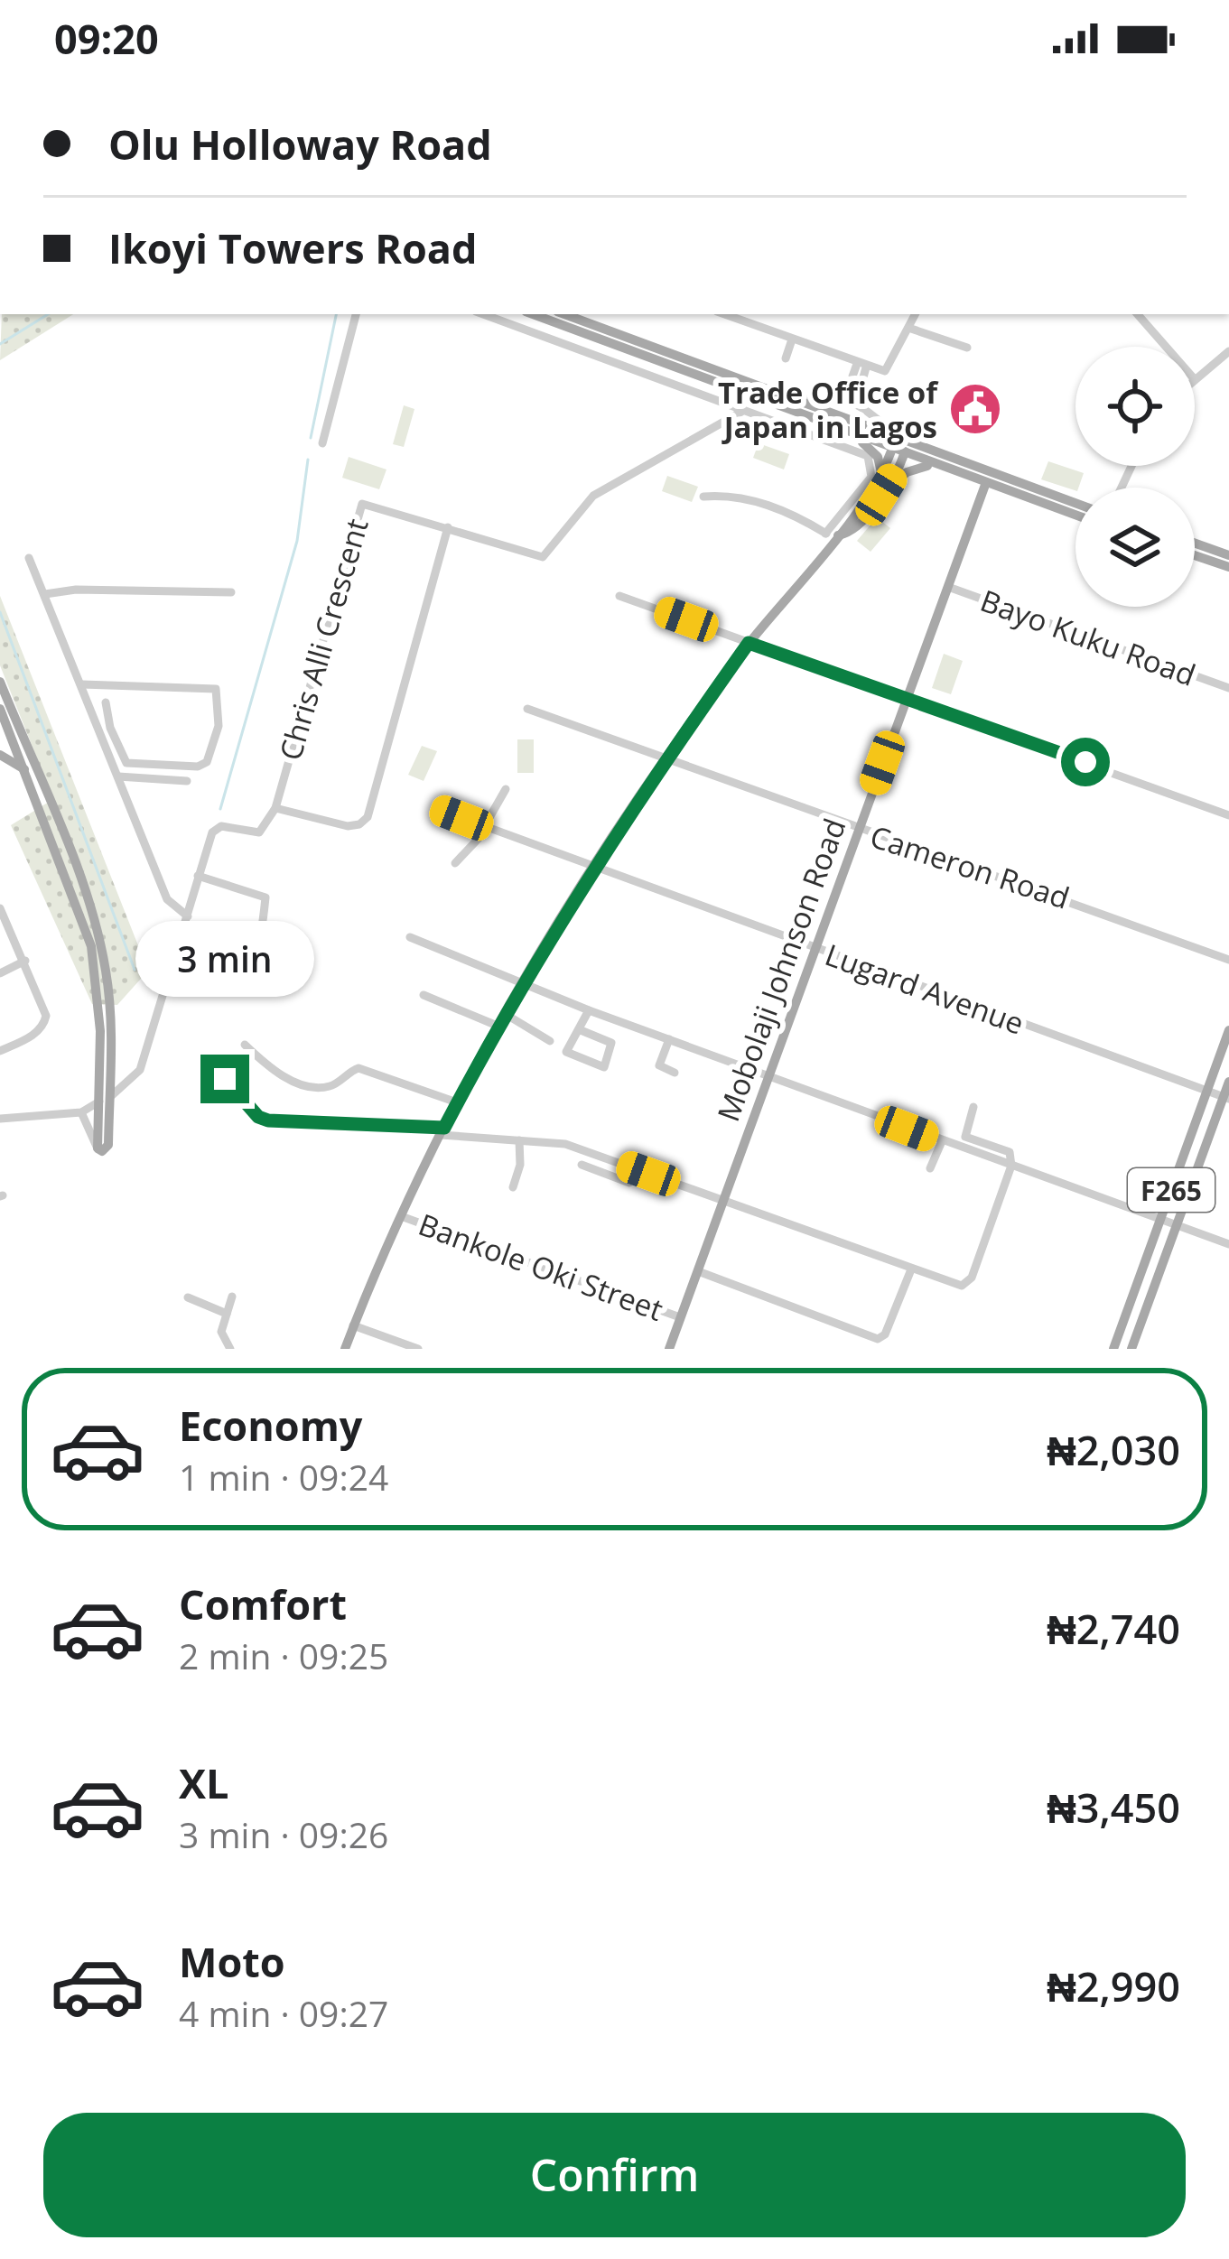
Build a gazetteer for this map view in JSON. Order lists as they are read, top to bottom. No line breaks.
{"streets":{"main road":["Mobolaji Johnson Road","F265"],"street":["Bayo Kuku Road","Chris Alli Crescent","Cameron Road","Lugard Avenue","Bankole Oki Street"]},"crossings":[["Bayo Kuku Road","Mobolaji Johnson Road"],["Cameron Road","Mobolaji Johnson Road"],["Mobolaji Johnson Road","Lugard Avenue"],["Mobolaji Johnson Road","Bankole Oki Street"],["Lugard Avenue","F265"]],"places":{"public building":["Trade Office of Japan in Lagos"]},"page":{"status":"09:20","banner":["Olu Holloway Road","Ikoyi Towers Road"],"bubble":"3 min","list":[{"name":"Economy","note":"1 min · 09:24","value":"₦2,030"},{"name":"Comfort","note":"2 min · 09:25","value":"₦2,740"},{"name":"XL","note":"3 min · 09:26","value":"₦3,450"},{"name":"Moto","note":"4 min · 09:27","value":"₦2,990"}],"buttons":"Confirm"}}
